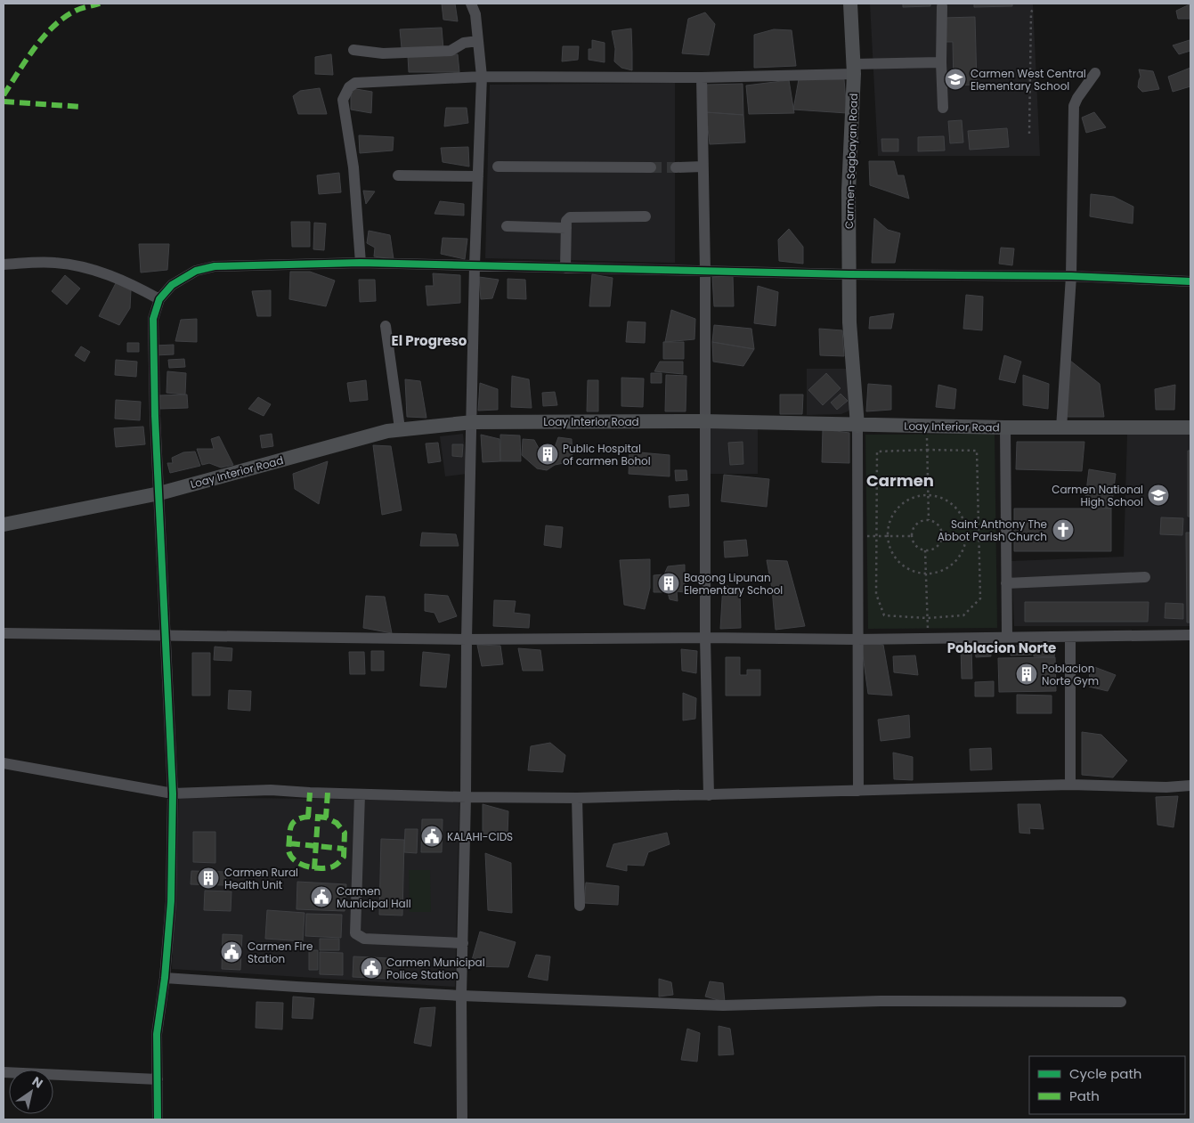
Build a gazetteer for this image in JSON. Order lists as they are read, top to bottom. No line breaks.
{"streets":{"main road":["Carmen-Sagbayan Road","Loay Interior Road"]},"crossings":[["Carmen-Sagbayan Road","Loay Interior Road"]],"districts":["El Progreso","Carmen","Poblacion Norte"],"places":{"school or university":["Carmen West Central Elementary School","Carmen National High School"],"building":["Public Hospital of carmen Bohol","Bagong Lipunan Elementary School","Poblacion Norte Gym","Carmen Rural Health Unit"],"church":["Saint Anthony The Abbot Parish Church"],"public building":["KALAHI-CIDS","Carmen Municipal Hall","Carmen Fire Station","Carmen Municipal Police Station"]},"legend":["Cycle path","Path"],"north":"top right"}
